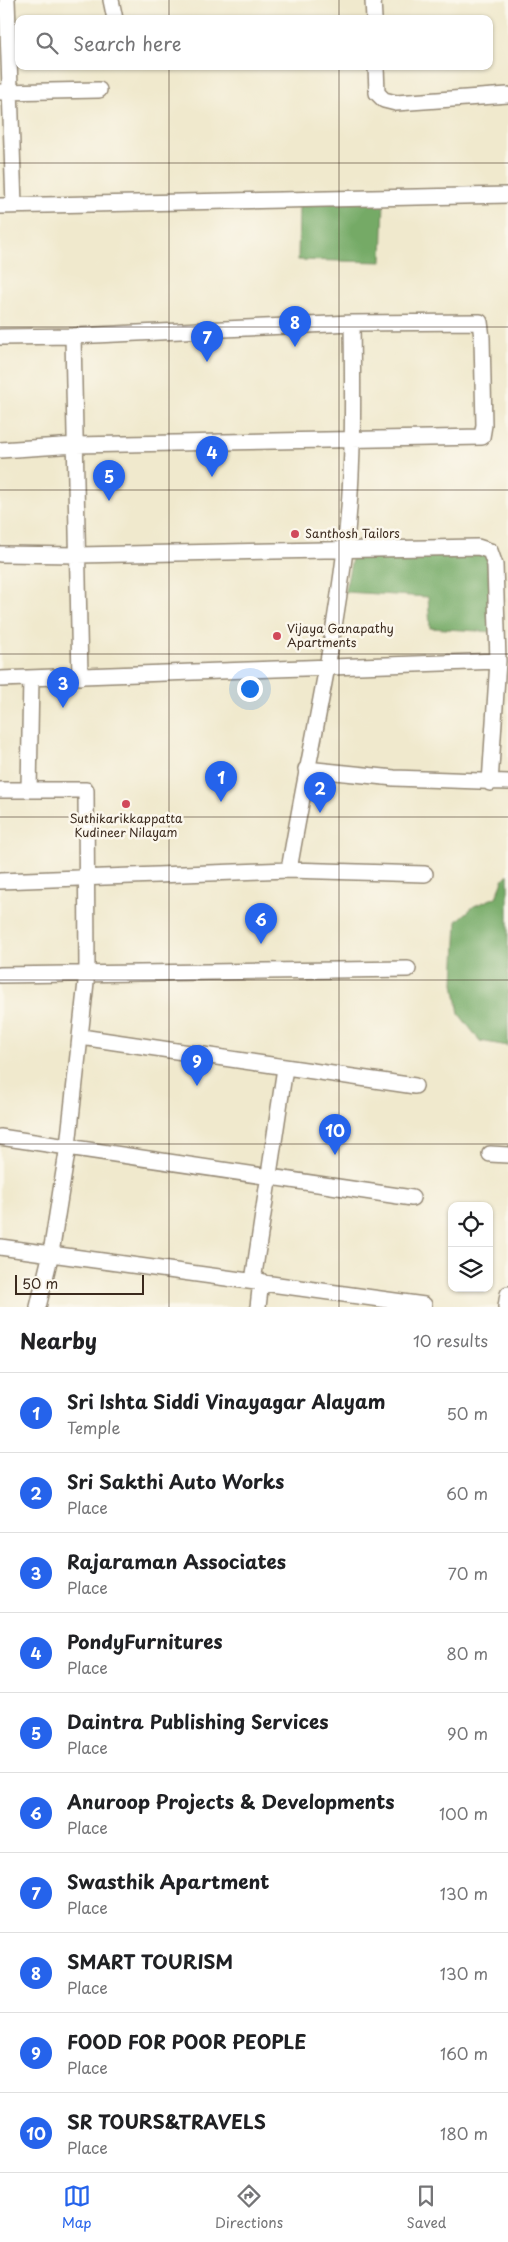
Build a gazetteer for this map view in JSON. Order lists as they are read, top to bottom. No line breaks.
{"places":["Santhosh Tailors","Vijaya Ganapathy Apartments","Suthikarikkappatta Kudineer Nilayam"],"scale_bar":"50 m","page":{"search":"Search here","pins":["8","7","4","5","3","1","2","6","9","10"],"scale":"50 m","heading":["Nearby","10 results"],"list":[{"mark":"1","name":"Sri Ishta Siddi Vinayagar Alayam","note":"Temple","value":"50 m"},{"mark":"2","name":"Sri Sakthi Auto Works","note":"Place","value":"60 m"},{"mark":"3","name":"Rajaraman Associates","note":"Place","value":"70 m"},{"mark":"4","name":"PondyFurnitures","note":"Place","value":"80 m"},{"mark":"5","name":"Daintra Publishing Services","note":"Place","value":"90 m"},{"mark":"6","name":"Anuroop Projects & Developments","note":"Place","value":"100 m"},{"mark":"7","name":"Swasthik Apartment","note":"Place","value":"130 m"},{"mark":"8","name":"SMART TOURISM","note":"Place","value":"130 m"},{"mark":"9","name":"FOOD FOR POOR PEOPLE","note":"Place","value":"160 m"},{"mark":"10","name":"SR TOURS&TRAVELS","note":"Place","value":"180 m"}],"nav":["Map","Directions","Saved"]}}
